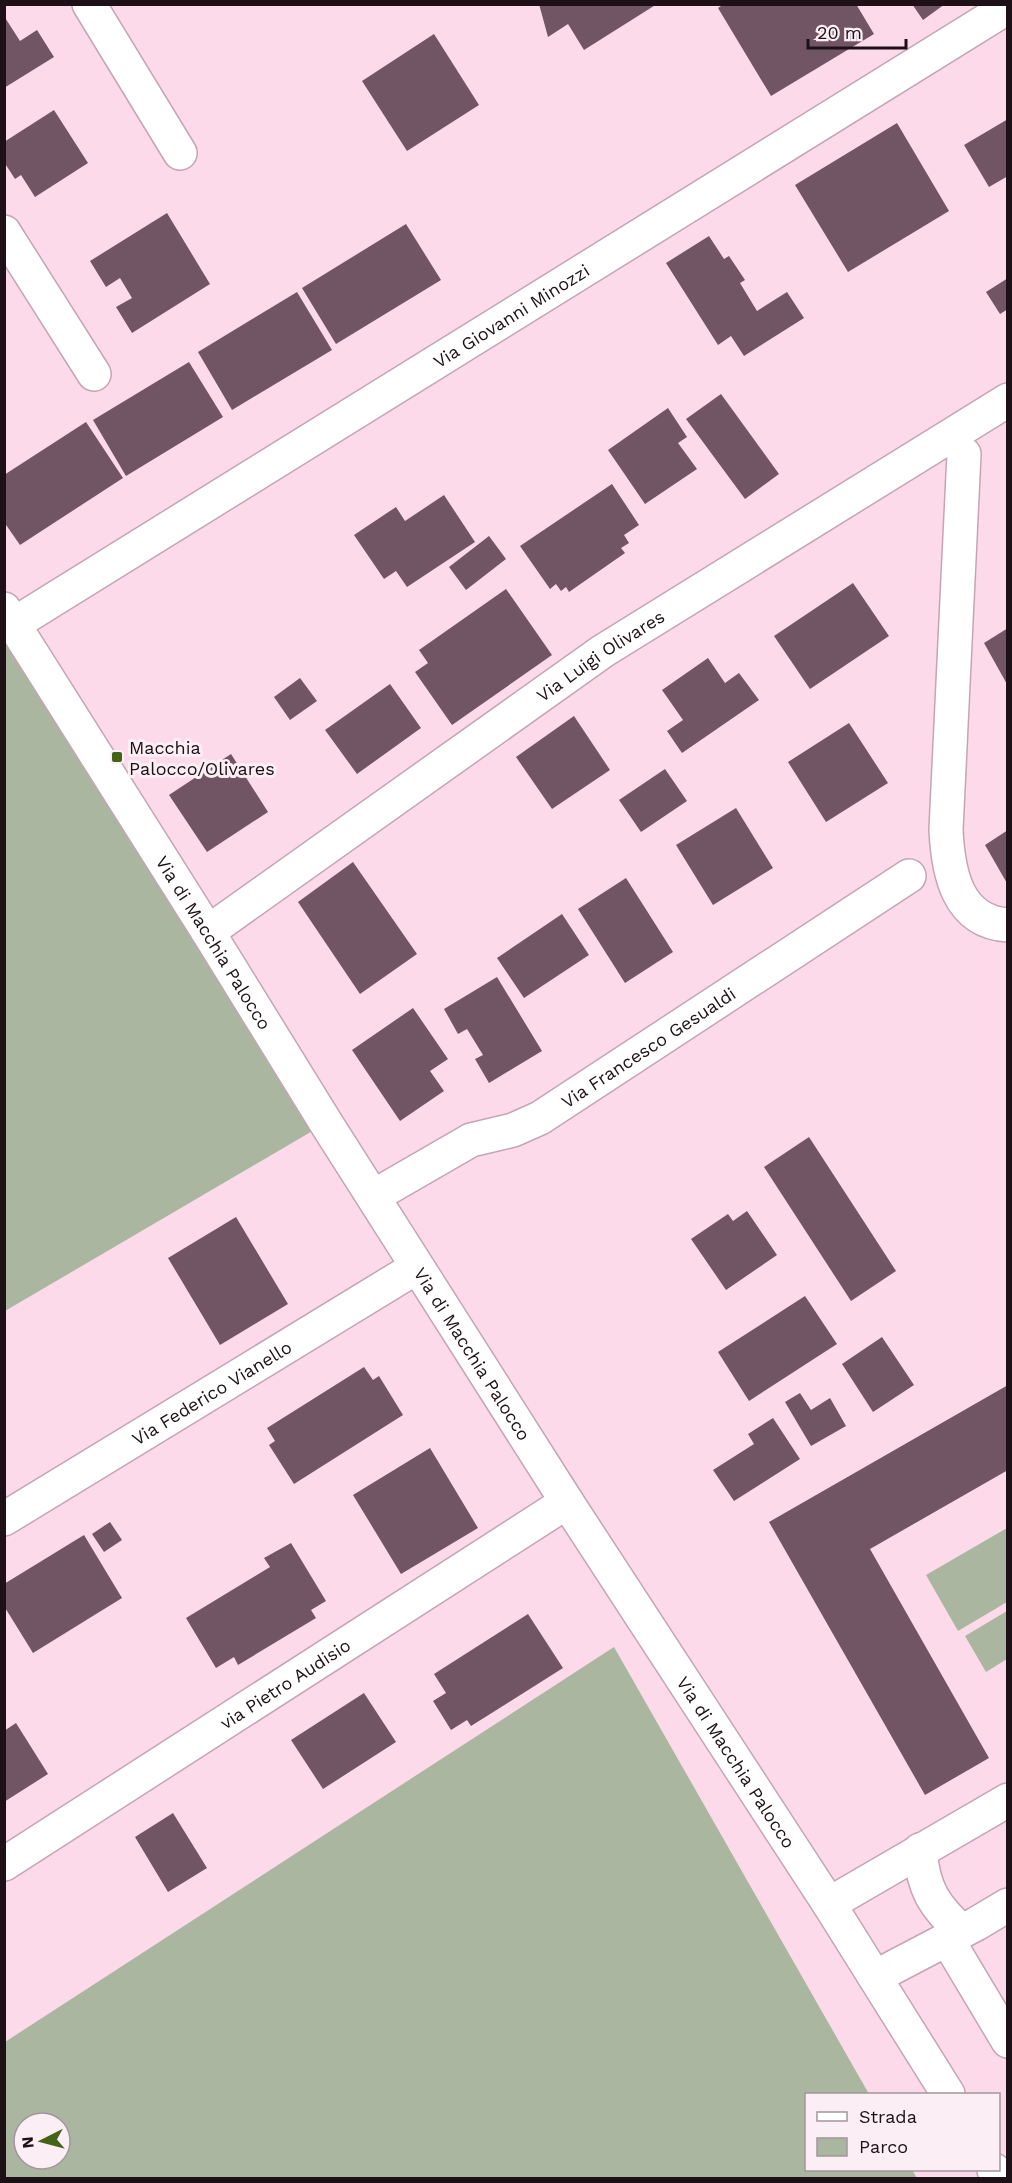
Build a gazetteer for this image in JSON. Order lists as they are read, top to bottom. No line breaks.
{"streets":{"street":["Via Giovanni Minozzi","Via Luigi Olivares","Via di Macchia Palocco","Via Francesco Gesualdi","Via Federico Vianello","via Pietro Audisio"]},"crossings":[["Via Giovanni Minozzi","Via di Macchia Palocco"],["Via Luigi Olivares","Via di Macchia Palocco"],["Via di Macchia Palocco","Via Francesco Gesualdi"],["Via di Macchia Palocco","Via Federico Vianello"],["Via di Macchia Palocco","via Pietro Audisio"]],"places":{"transit":["Macchia Palocco/Olivares"]},"legend":["Strada","Parco"],"scale_bar":"20 m","north":"left"}
